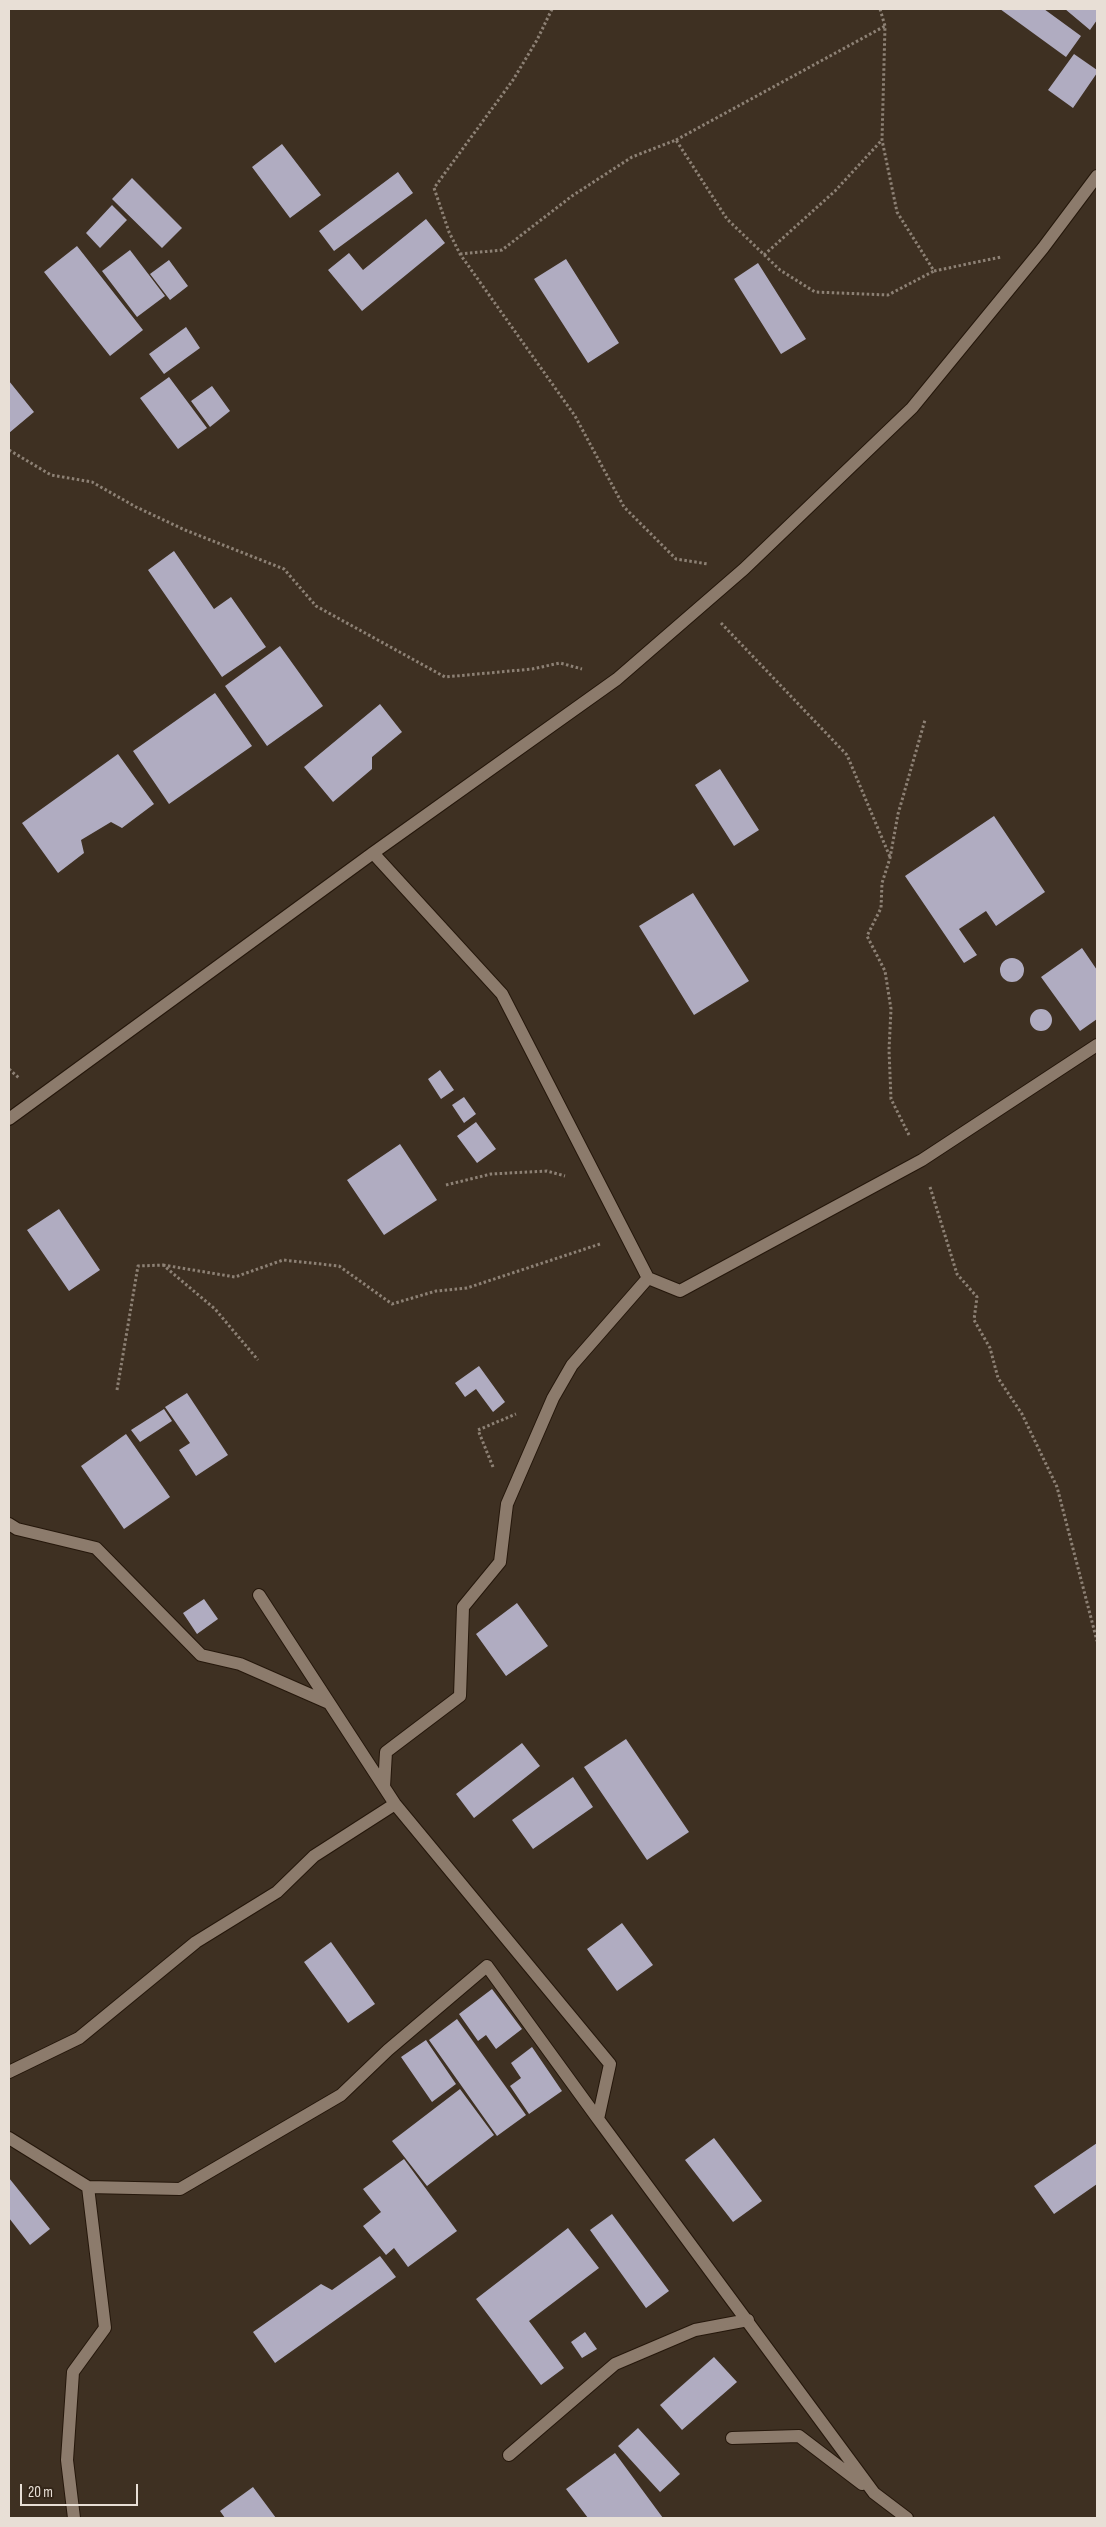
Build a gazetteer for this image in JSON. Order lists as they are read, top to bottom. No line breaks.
{"scale_bar":"20 m"}
